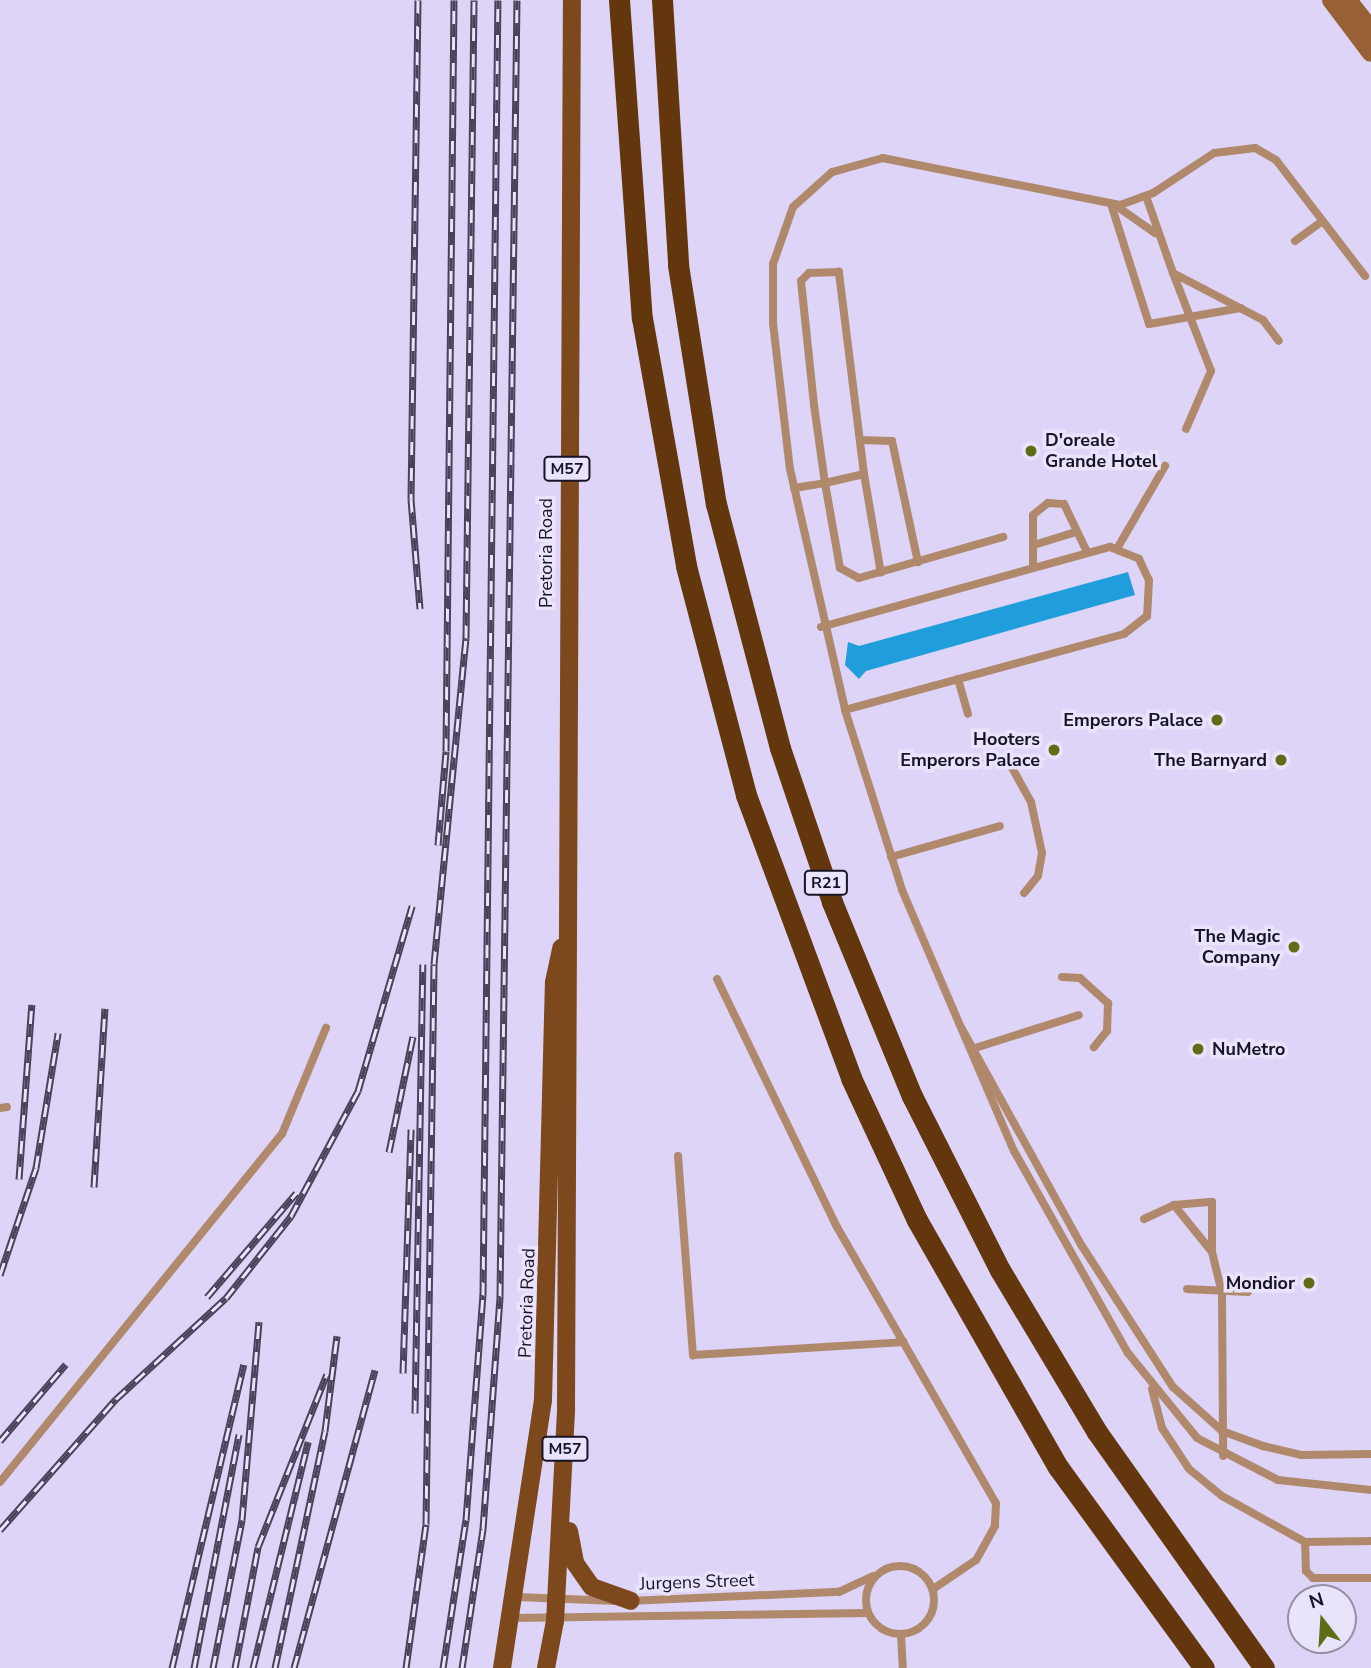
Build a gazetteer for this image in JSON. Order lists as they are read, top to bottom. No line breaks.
{"streets":{"highway":["R21"],"main road":["M57","Pretoria Road"],"lane":["Jurgens Street"]},"crossings":[["Pretoria Road","Jurgens Street"]],"places":["D'oreale Grande Hotel","Emperors Palace","Hooters Emperors Palace","The Barnyard","The Magic Company","NuMetro","Mondior"],"north":"top"}
